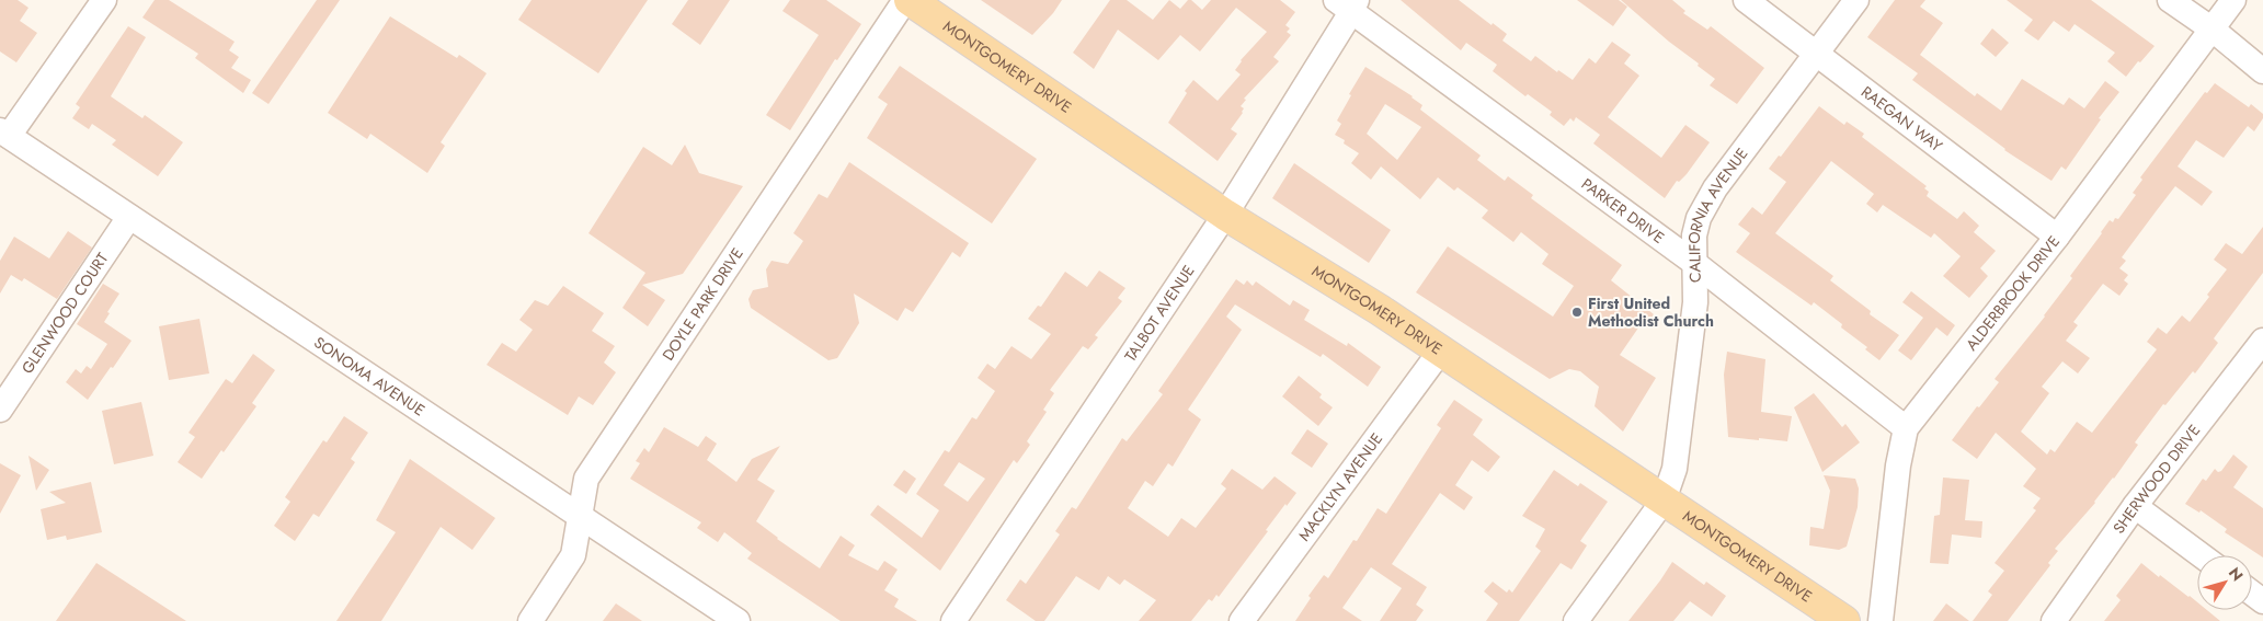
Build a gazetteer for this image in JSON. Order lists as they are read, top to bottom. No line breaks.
{"streets":{"main road":["MONTGOMERY DRIVE"],"street":["RAEGAN WAY","PARKER DRIVE","CALIFORNIA AVENUE","ALDERBROOK DRIVE","DOYLE PARK DRIVE","GLENWOOD COURT","TALBOT AVENUE","SONOMA AVENUE","SHERWOOD DRIVE","MACKLYN AVENUE"]},"crossings":[["MONTGOMERY DRIVE","CALIFORNIA AVENUE"],["MONTGOMERY DRIVE","TALBOT AVENUE"],["MONTGOMERY DRIVE","MACKLYN AVENUE"],["RAEGAN WAY","CALIFORNIA AVENUE"],["RAEGAN WAY","ALDERBROOK DRIVE"],["PARKER DRIVE","CALIFORNIA AVENUE"],["PARKER DRIVE","ALDERBROOK DRIVE"],["PARKER DRIVE","TALBOT AVENUE"],["DOYLE PARK DRIVE","SONOMA AVENUE"],["GLENWOOD COURT","SONOMA AVENUE"]],"places":["First United Methodist Church"],"north":"top right"}
